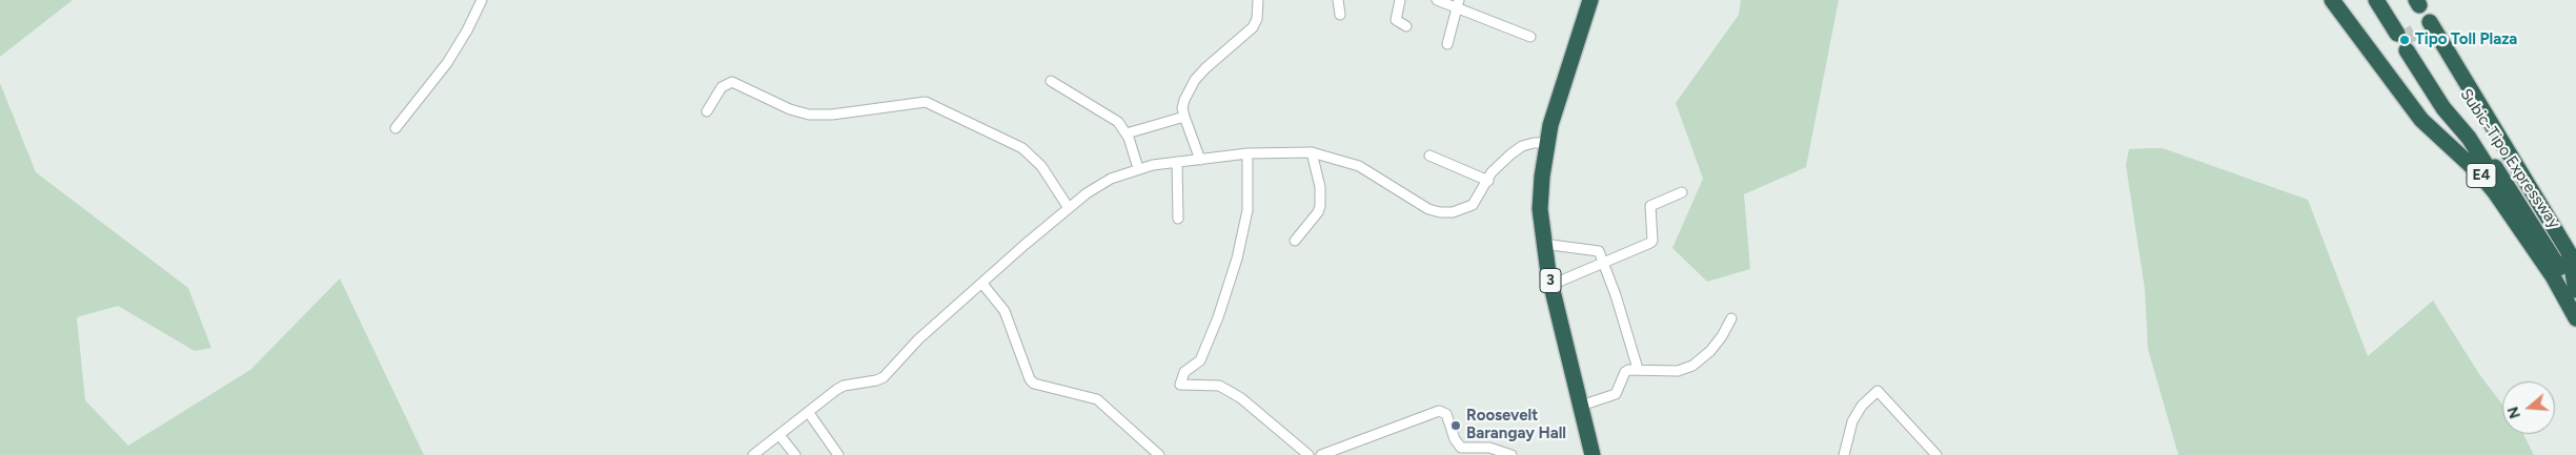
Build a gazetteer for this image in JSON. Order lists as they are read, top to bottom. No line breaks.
{"streets":{"highway":["Subic-Tipo Expressway","E4","3"]},"crossings":[["Subic-Tipo Expressway","E4"]],"places":["Tipo Toll Plaza","Roosevelt Barangay Hall"],"north":"left"}
